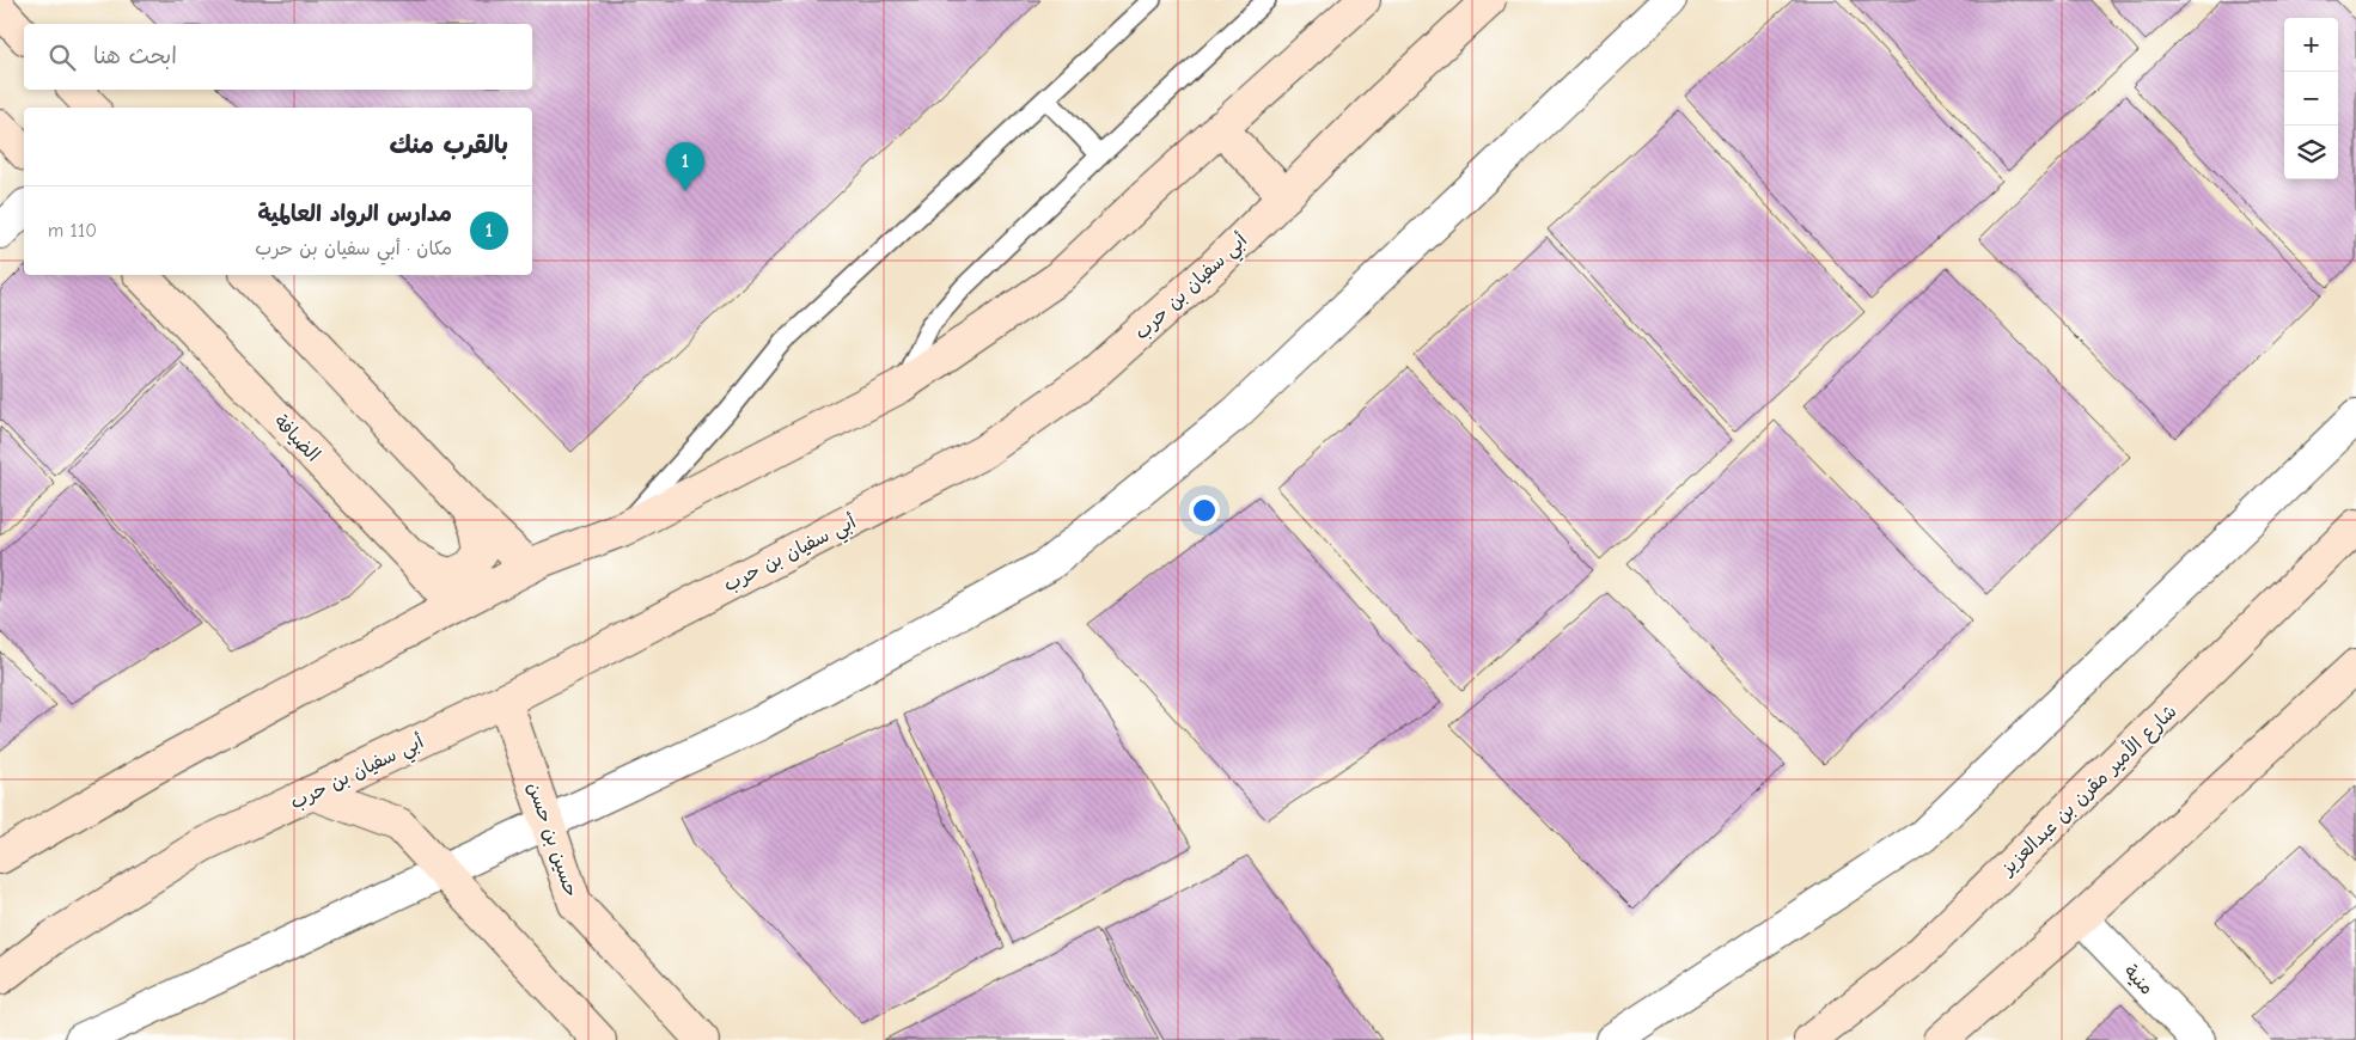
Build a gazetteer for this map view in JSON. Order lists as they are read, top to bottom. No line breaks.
{"streets":{"street":["أبي سفيان بن حرب","الضيافة","شارع الأمير مقرن بن عبدالعزيز","حسين بن حسن","منية"]},"crossings":[["أبي سفيان بن حرب","حسين بن حسن"]],"page":{"map_buttons":["+","−"],"search":"ابحث هنا","heading":"بالقرب منك","pins":"1","list":[{"mark":"1","name":"مدارس الرواد العالمية","note":"مكان · أبي سفيان بن حرب","value":"110 m"}]}}
